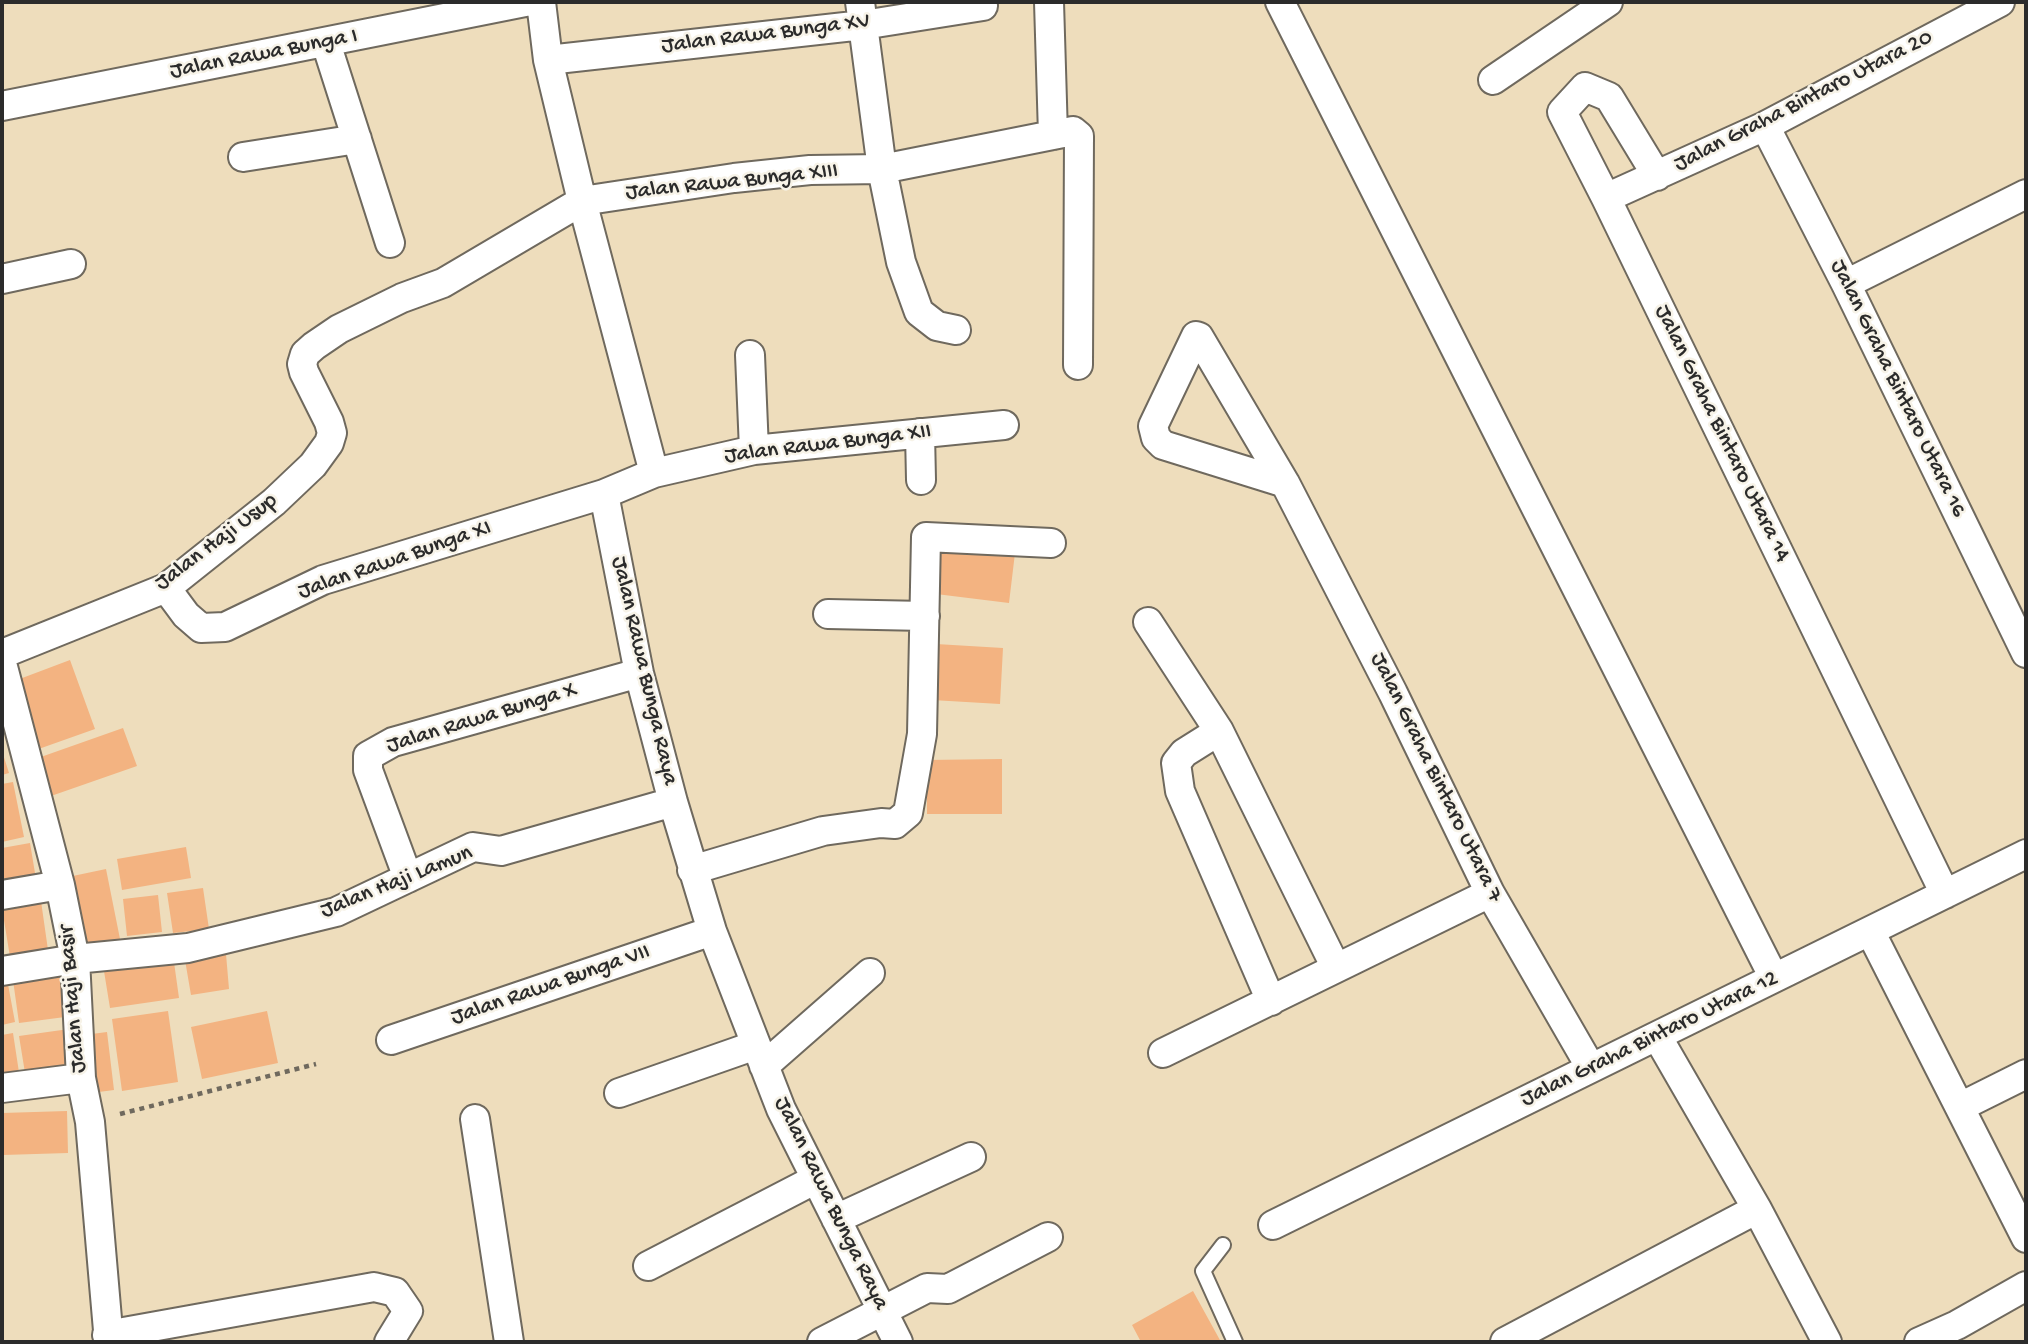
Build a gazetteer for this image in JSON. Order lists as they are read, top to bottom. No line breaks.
{"streets":{"street":["Jalan Rawa Bunga XV","Jalan Rawa Bunga I","Jalan Graha Bintaro Utara 20","Jalan Rawa Bunga XIII","Jalan Graha Bintaro Utara 16","Jalan Graha Bintaro Utara 14","Jalan Rawa Bunga XII","Jalan Haji Usup","Jalan Rawa Bunga XI","Jalan Rawa Bunga Raya","Jalan Rawa Bunga X","Jalan Graha Bintaro Utara 7","Jalan Haji Lamun","Jalan Rawa Bunga VII","Jalan Haji Basir","Jalan Graha Bintaro Utara 12"]},"crossings":[["Jalan Graha Bintaro Utara 20","Jalan Graha Bintaro Utara 16"],["Jalan Graha Bintaro Utara 20","Jalan Graha Bintaro Utara 14"],["Jalan Rawa Bunga XIII","Jalan Haji Usup"],["Jalan Graha Bintaro Utara 14","Jalan Graha Bintaro Utara 12"],["Jalan Haji Usup","Jalan Rawa Bunga XI"],["Jalan Rawa Bunga XI","Jalan Rawa Bunga Raya"],["Jalan Rawa Bunga Raya","Jalan Rawa Bunga X"],["Jalan Rawa Bunga Raya","Jalan Haji Lamun"],["Jalan Rawa Bunga Raya","Jalan Rawa Bunga VII"],["Jalan Rawa Bunga X","Jalan Haji Lamun"],["Jalan Graha Bintaro Utara 7","Jalan Graha Bintaro Utara 12"],["Jalan Haji Lamun","Jalan Haji Basir"]]}
